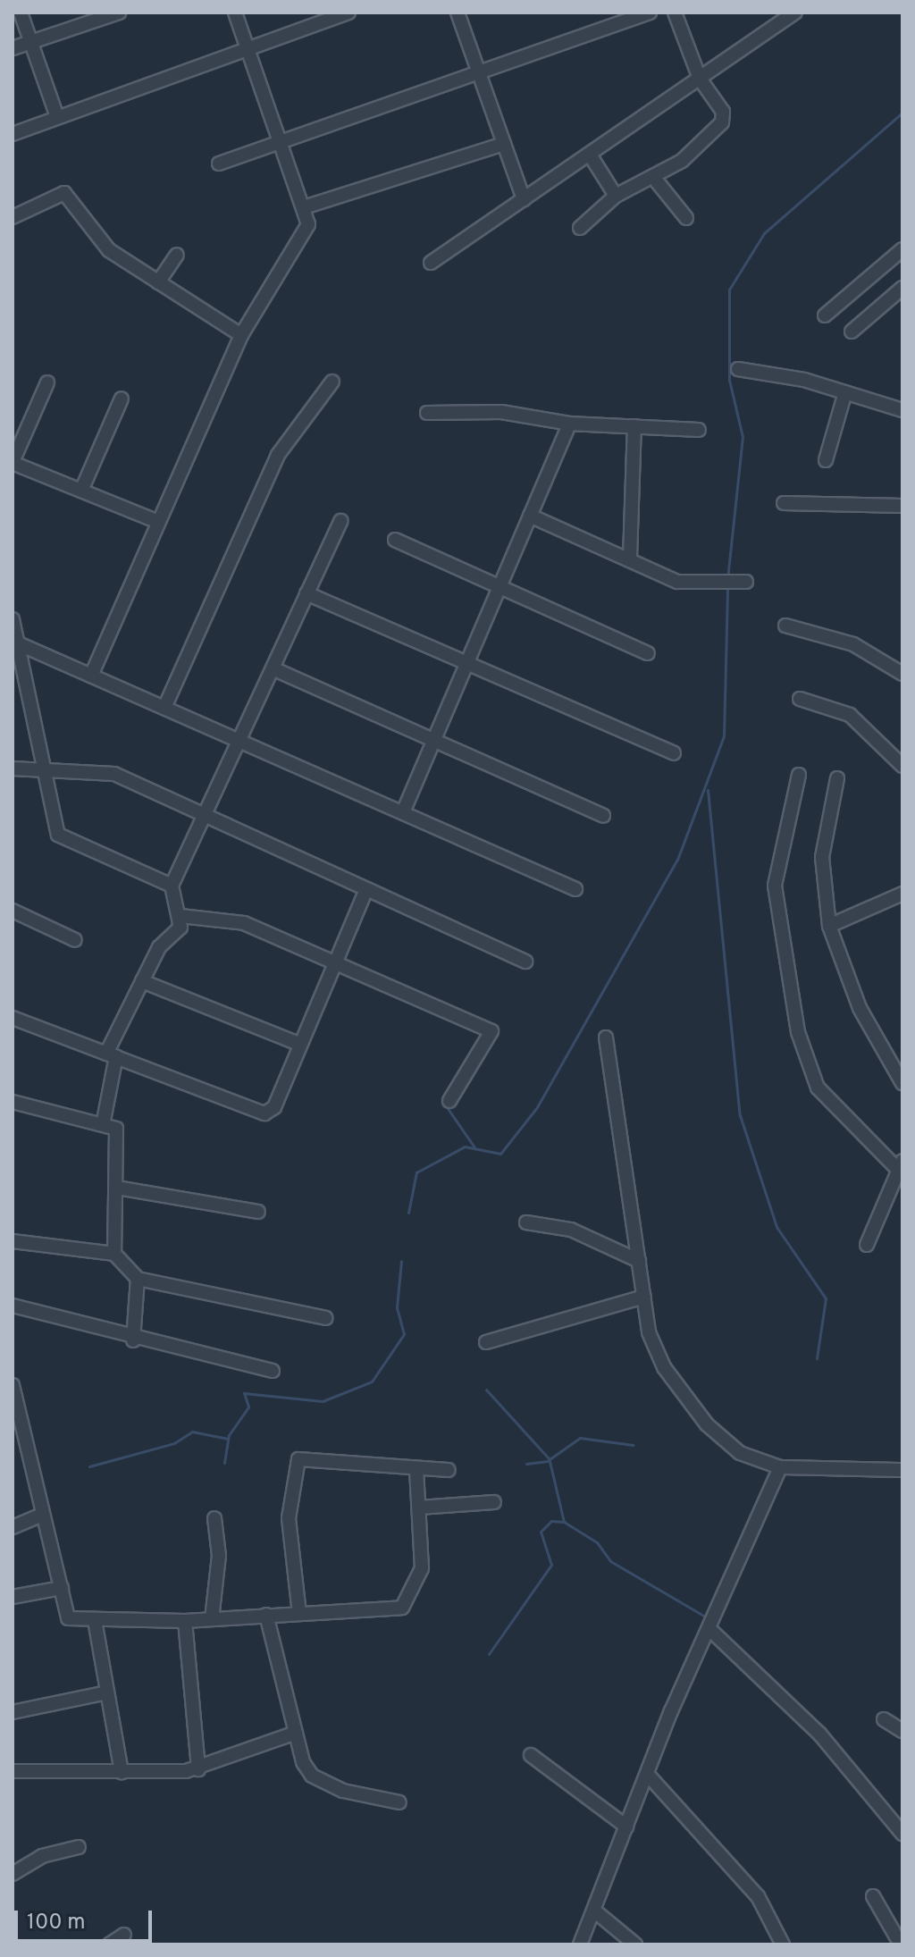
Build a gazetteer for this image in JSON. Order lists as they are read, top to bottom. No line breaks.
{"scale_bar":"100 m"}
